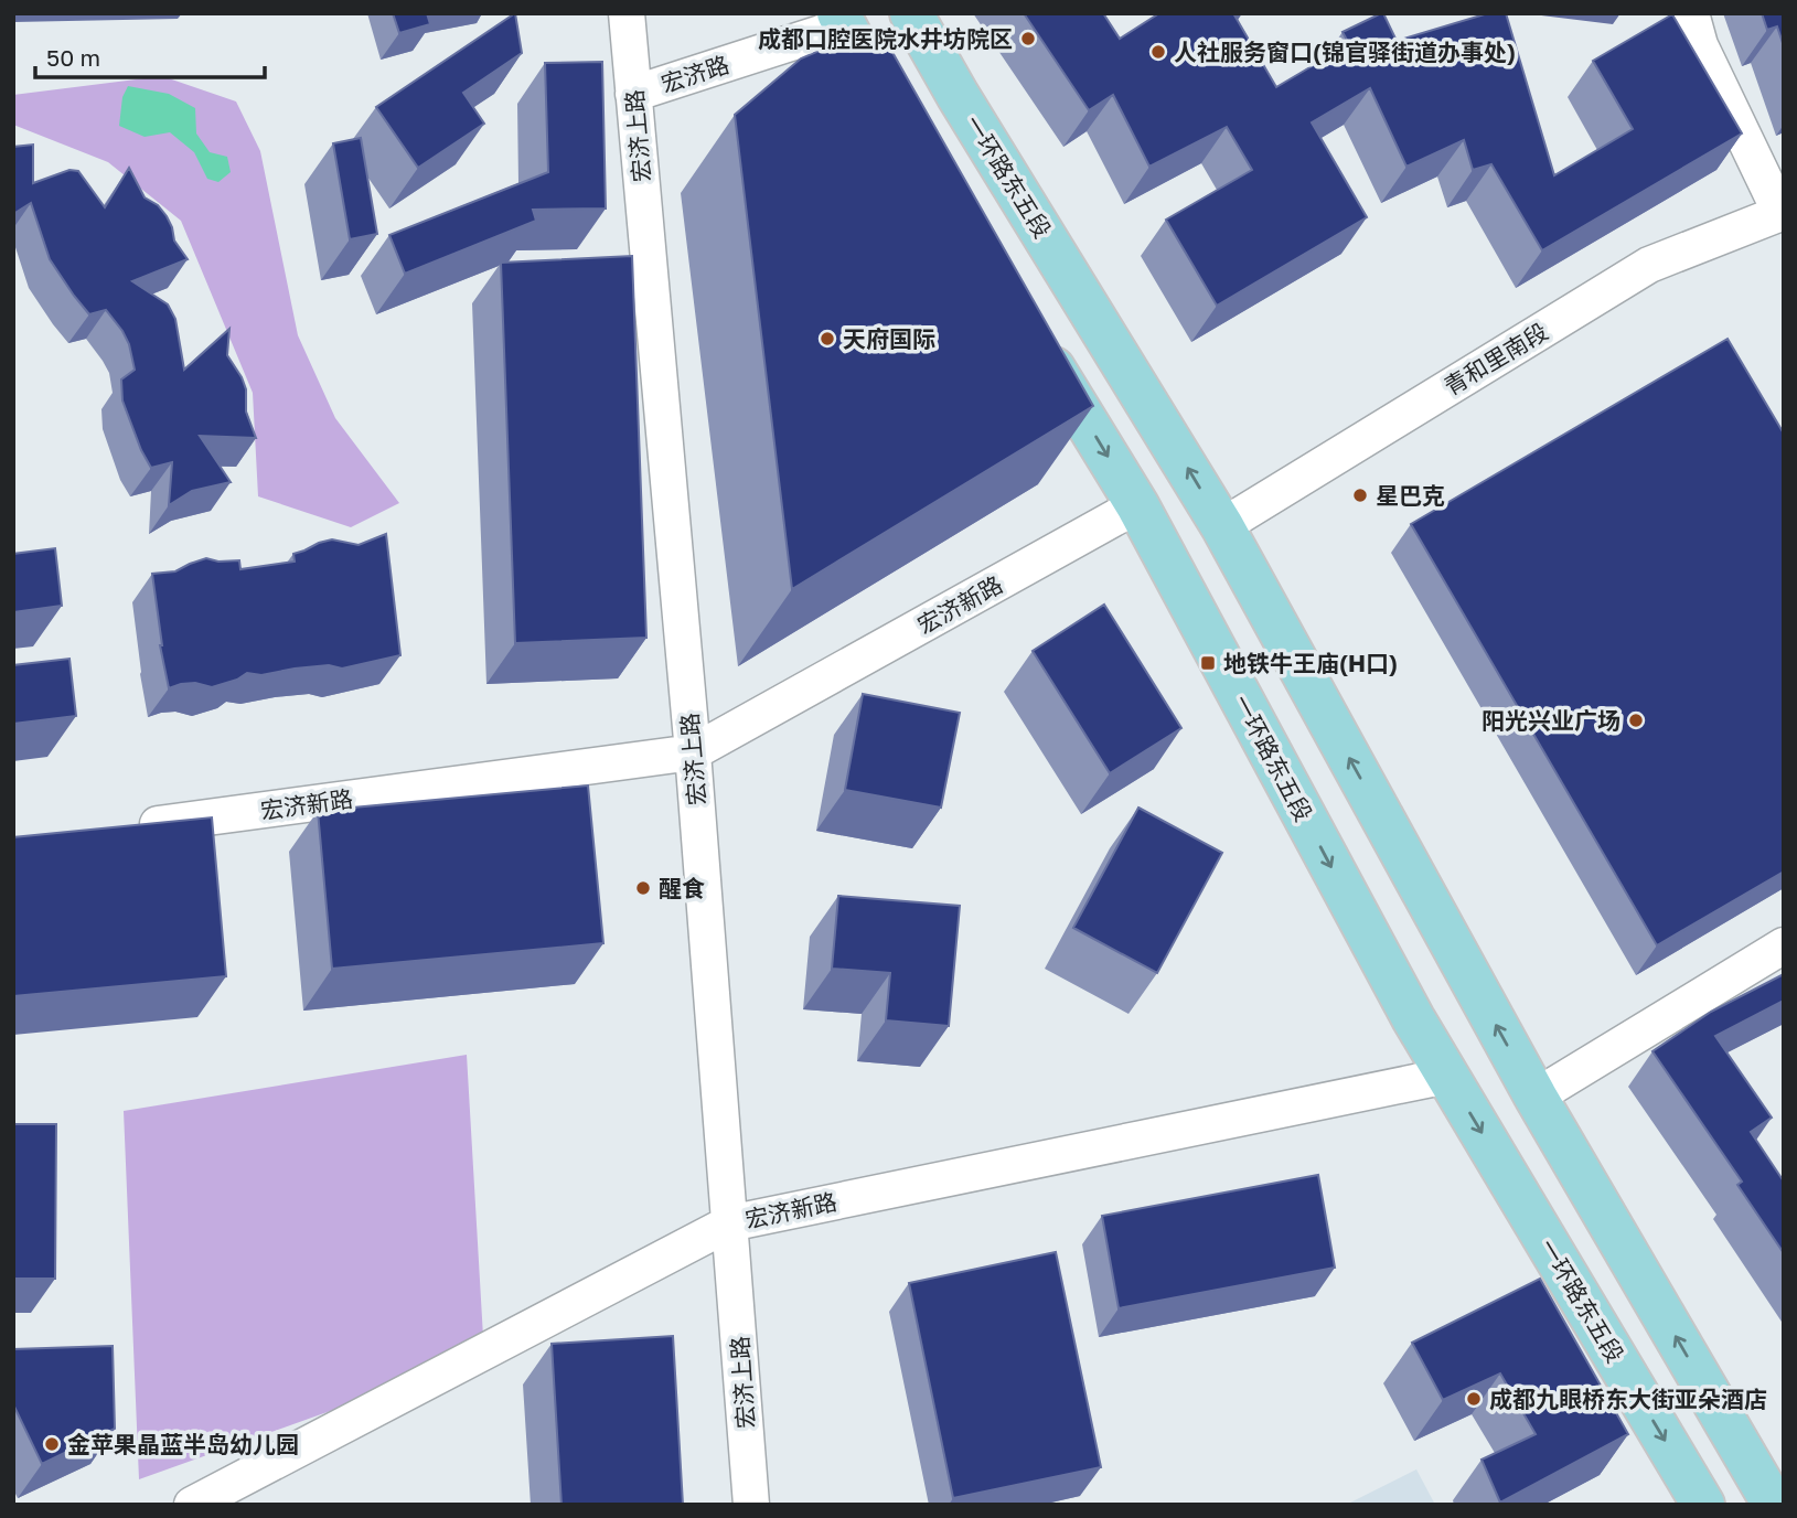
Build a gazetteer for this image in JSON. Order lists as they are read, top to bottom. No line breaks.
{"streets":{"main road":["一环路东五段"],"street":["宏济路","宏济上路","青和里南段","宏济新路"]},"crossings":[["宏济路","宏济上路"],["宏济上路","宏济新路"],["一环路东五段","青和里南段"],["一环路东五段","宏济新路"]],"places":{"other":["成都口腔医院水井坊院区","人社服务窗口(锦官驿街道办事处)","天府国际","星巴克","阳光兴业广场","醒食","成都九眼桥东大街亚朵酒店","金苹果晶蓝半岛幼儿园"],"transit":["地铁牛王庙(H口)"]},"scale_bar":"50 m"}
